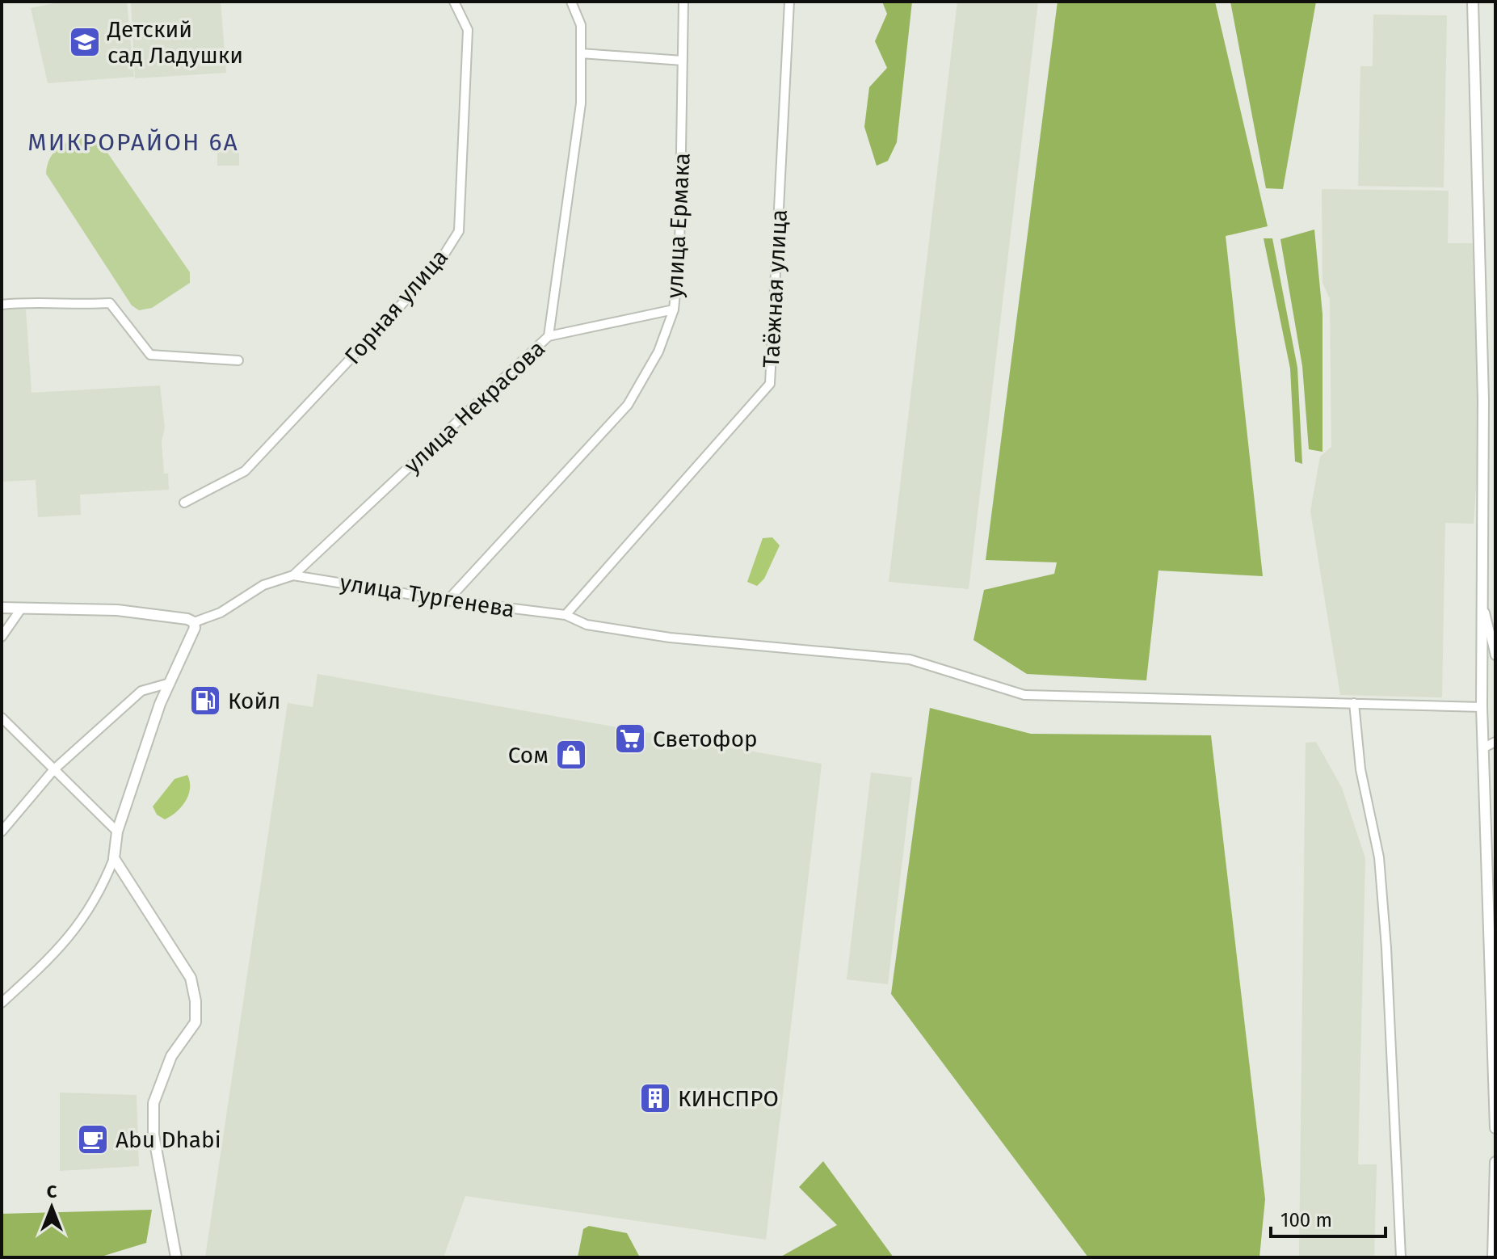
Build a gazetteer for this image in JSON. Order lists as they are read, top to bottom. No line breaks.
{"streets":{"street":["улица Ермака","Таёжная улица","Горная улица","улица Некрасова","улица Тургенева"]},"crossings":[["улица Ермака","улица Тургенева"],["Таёжная улица","улица Тургенева"],["улица Некрасова","улица Тургенева"]],"districts":["МИКРОРАЙОН 6А"],"places":{"school or university":["Детский сад Ладушки"],"fuel station":["Койл"],"supermarket":["Светофор"],"shop":["Сом"],"building":["КИНСПРО"],"cafe":["Abu Dhabi"]},"scale_bar":"100 m","north":"top"}
